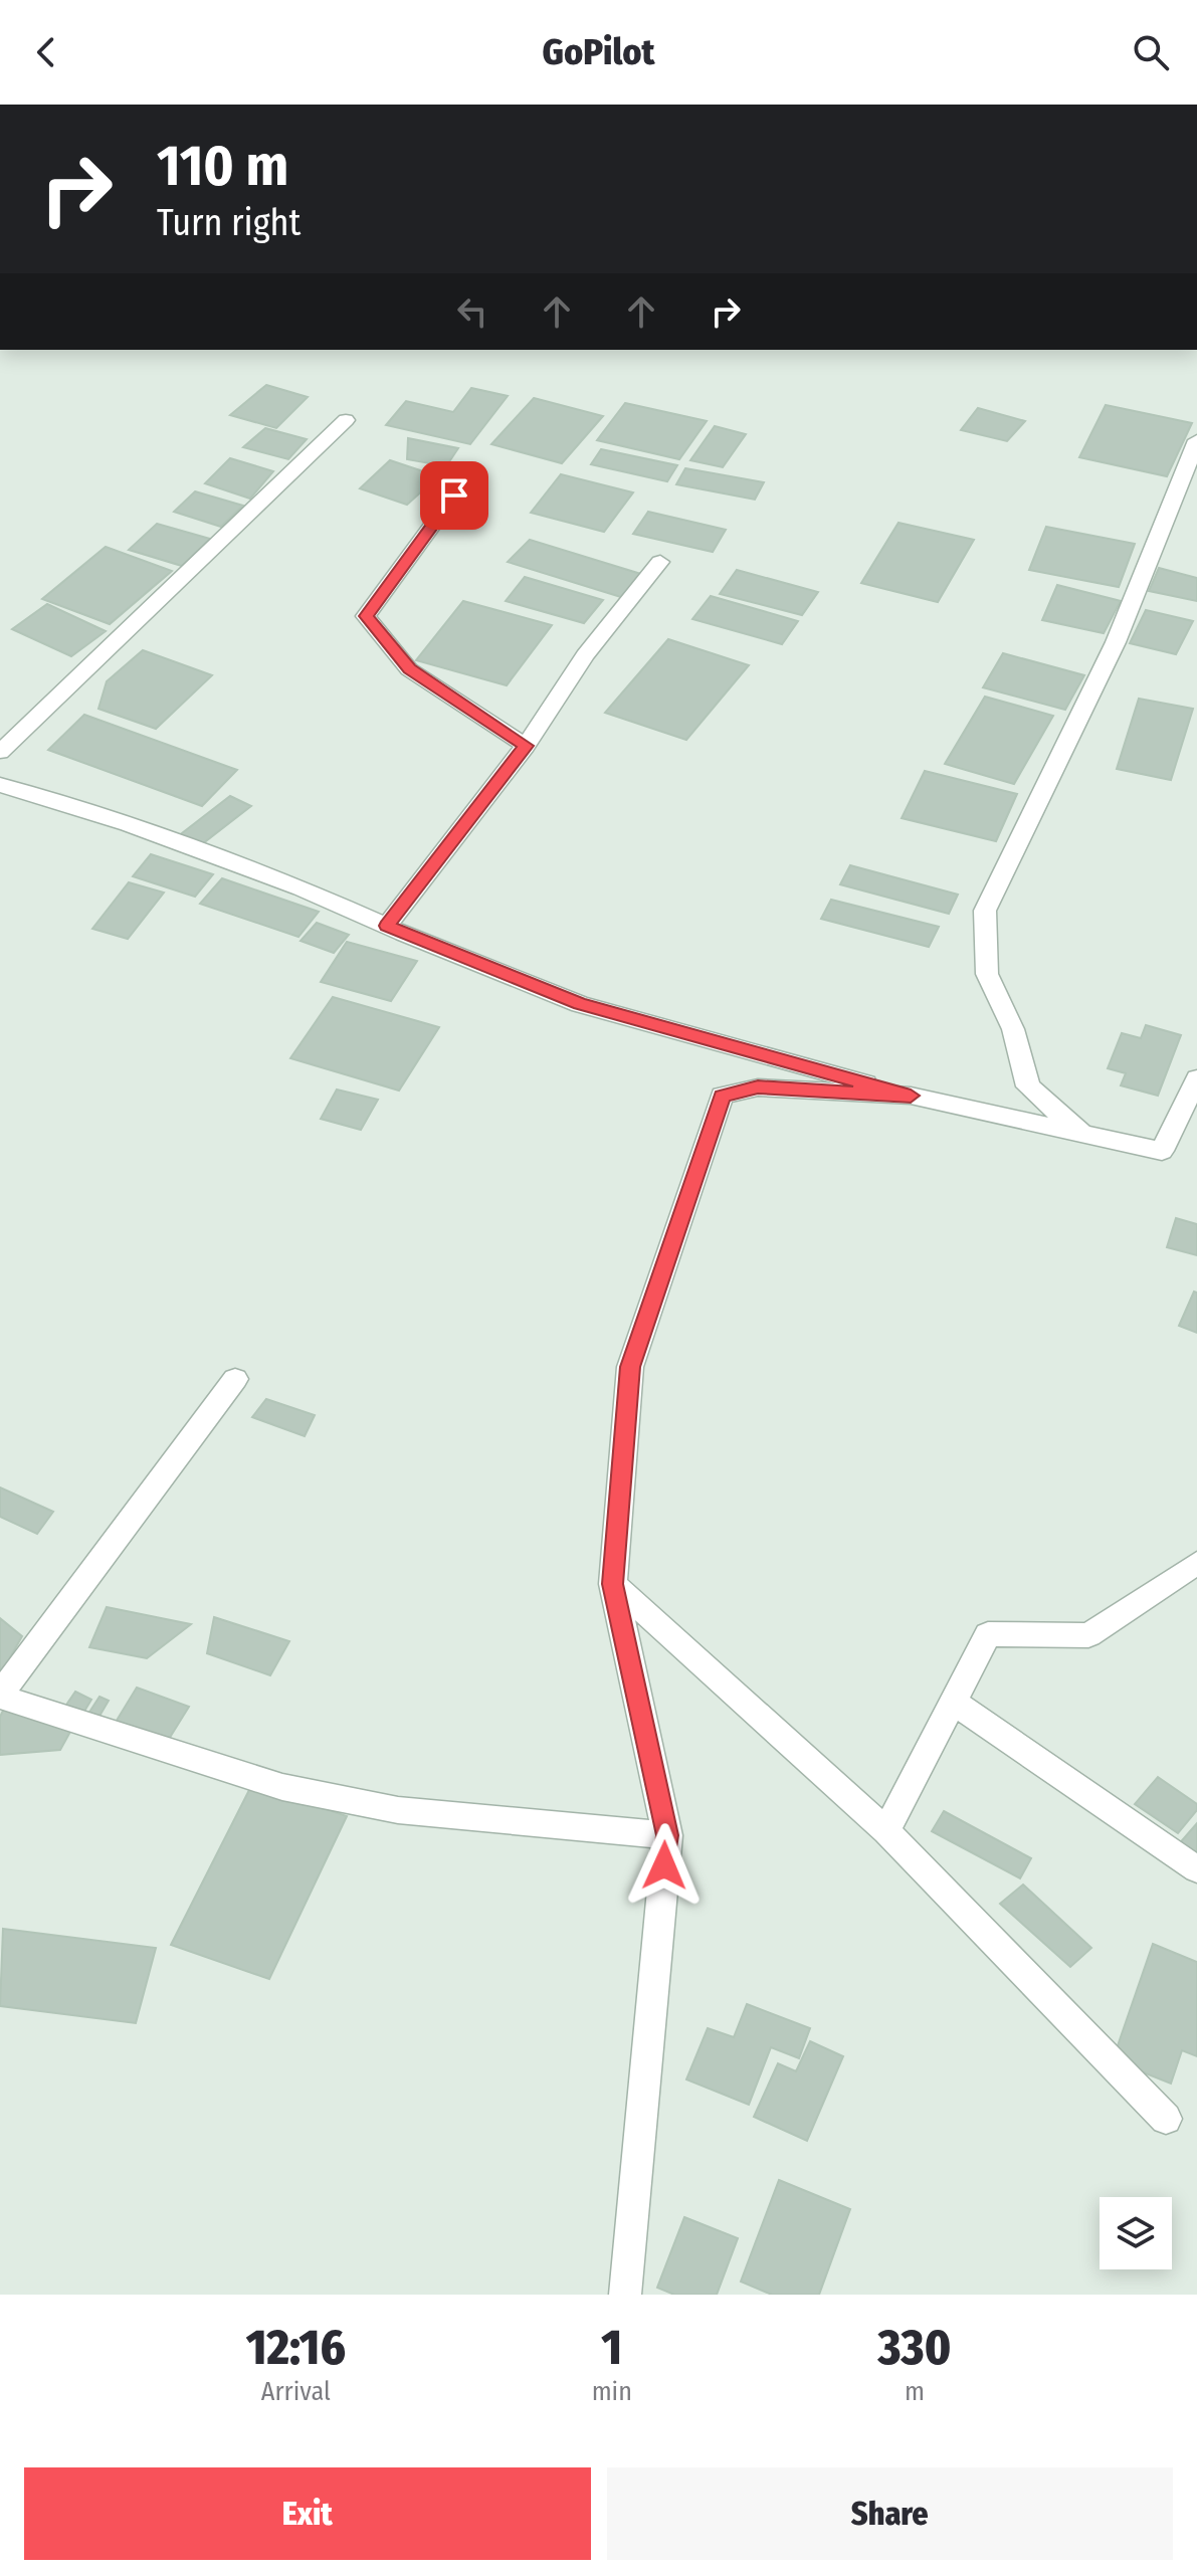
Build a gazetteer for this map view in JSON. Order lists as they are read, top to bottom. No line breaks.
{"page":{"header":"GoPilot","turn":["110 m","Turn right"],"eta":["12:16","Arrival","1","min","330","m"],"buttons":["Exit","Share"]}}
